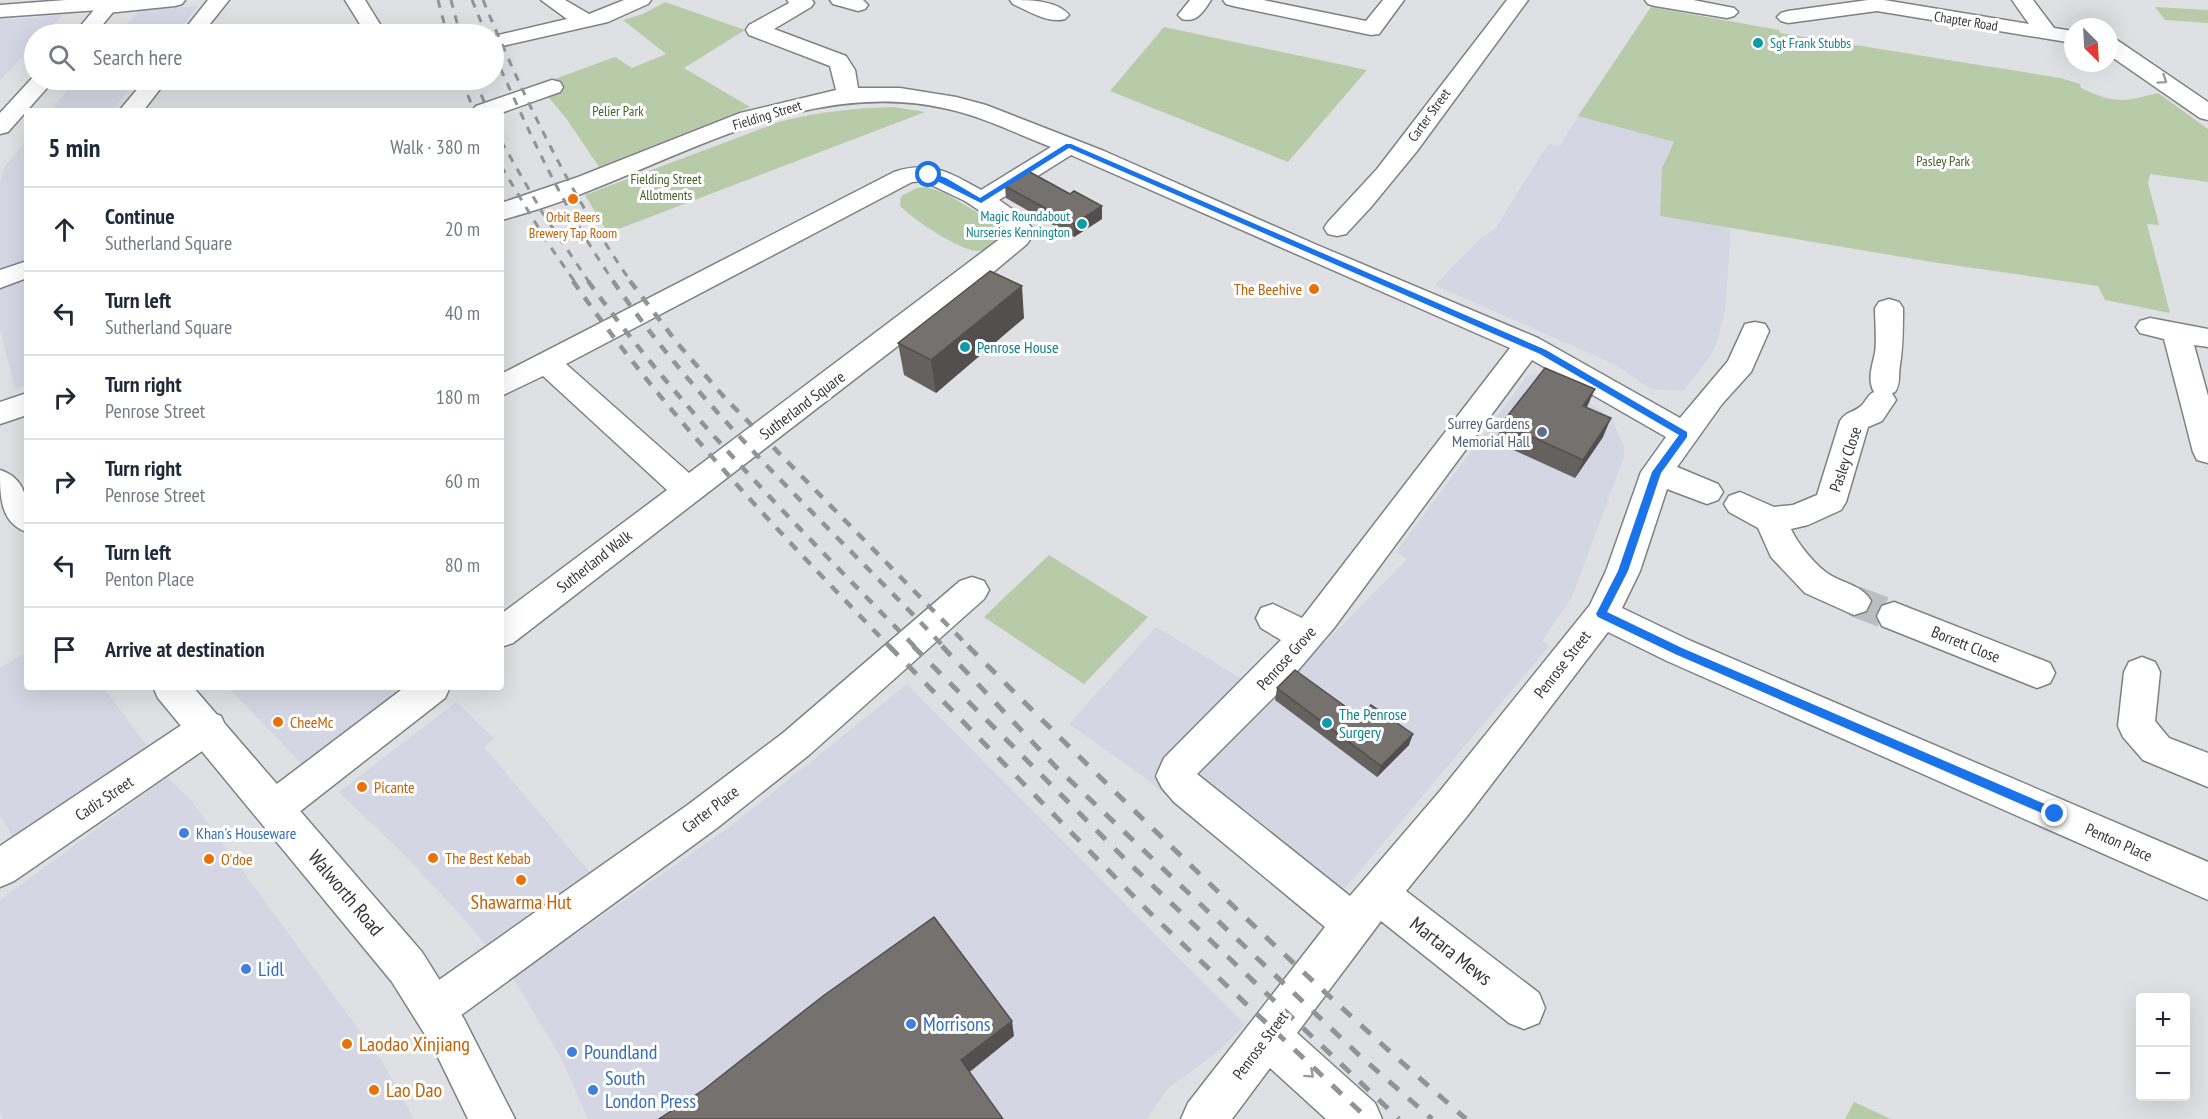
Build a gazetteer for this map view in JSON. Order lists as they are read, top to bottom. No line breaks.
{"streets":{"street":["Chapter Road","Fielding Street","Carter Street","Sutherland Square","Pasley Close","Sutherland Walk","Borrett Close","Penrose Grove","Penrose Street","Cadiz Street","Carter Place","Penton Place","Walworth Road","Martara Mews"]},"crossings":[["Sutherland Square","Sutherland Walk"],["Penrose Grove","Penrose Street"],["Penrose Grove","Martara Mews"],["Penrose Street","Penton Place"],["Penrose Street","Martara Mews"],["Cadiz Street","Walworth Road"],["Carter Place","Walworth Road"]],"parks":["Pelier Park","Pasley Park","Fielding Street Allotments"],"places":["Sgt Frank Stubbs","Orbit Beers Brewery Tap Room","Magic Roundabout Nurseries Kennington","The Beehive","Penrose House","Surrey Gardens Memorial Hall","CheeMc","The Penrose Surgery","Picante","Khan's Houseware","The Best Kebab","O'doe","Shawarma Hut","Lidl","Morrisons","Laodao Xinjiang","Poundland","Lao Dao","South London Press"],"north":"bottom right","page":{"search":"Search here","heading":["5 min","Walk · 380 m"],"list":[["Continue","Sutherland Square","20 m"],["Turn left","Sutherland Square","40 m"],["Turn right","Penrose Street","180 m"],["Turn right","Penrose Street","60 m"],["Turn left","Penton Place","80 m"],"Arrive at destination"],"map_buttons":["+","−"]}}
